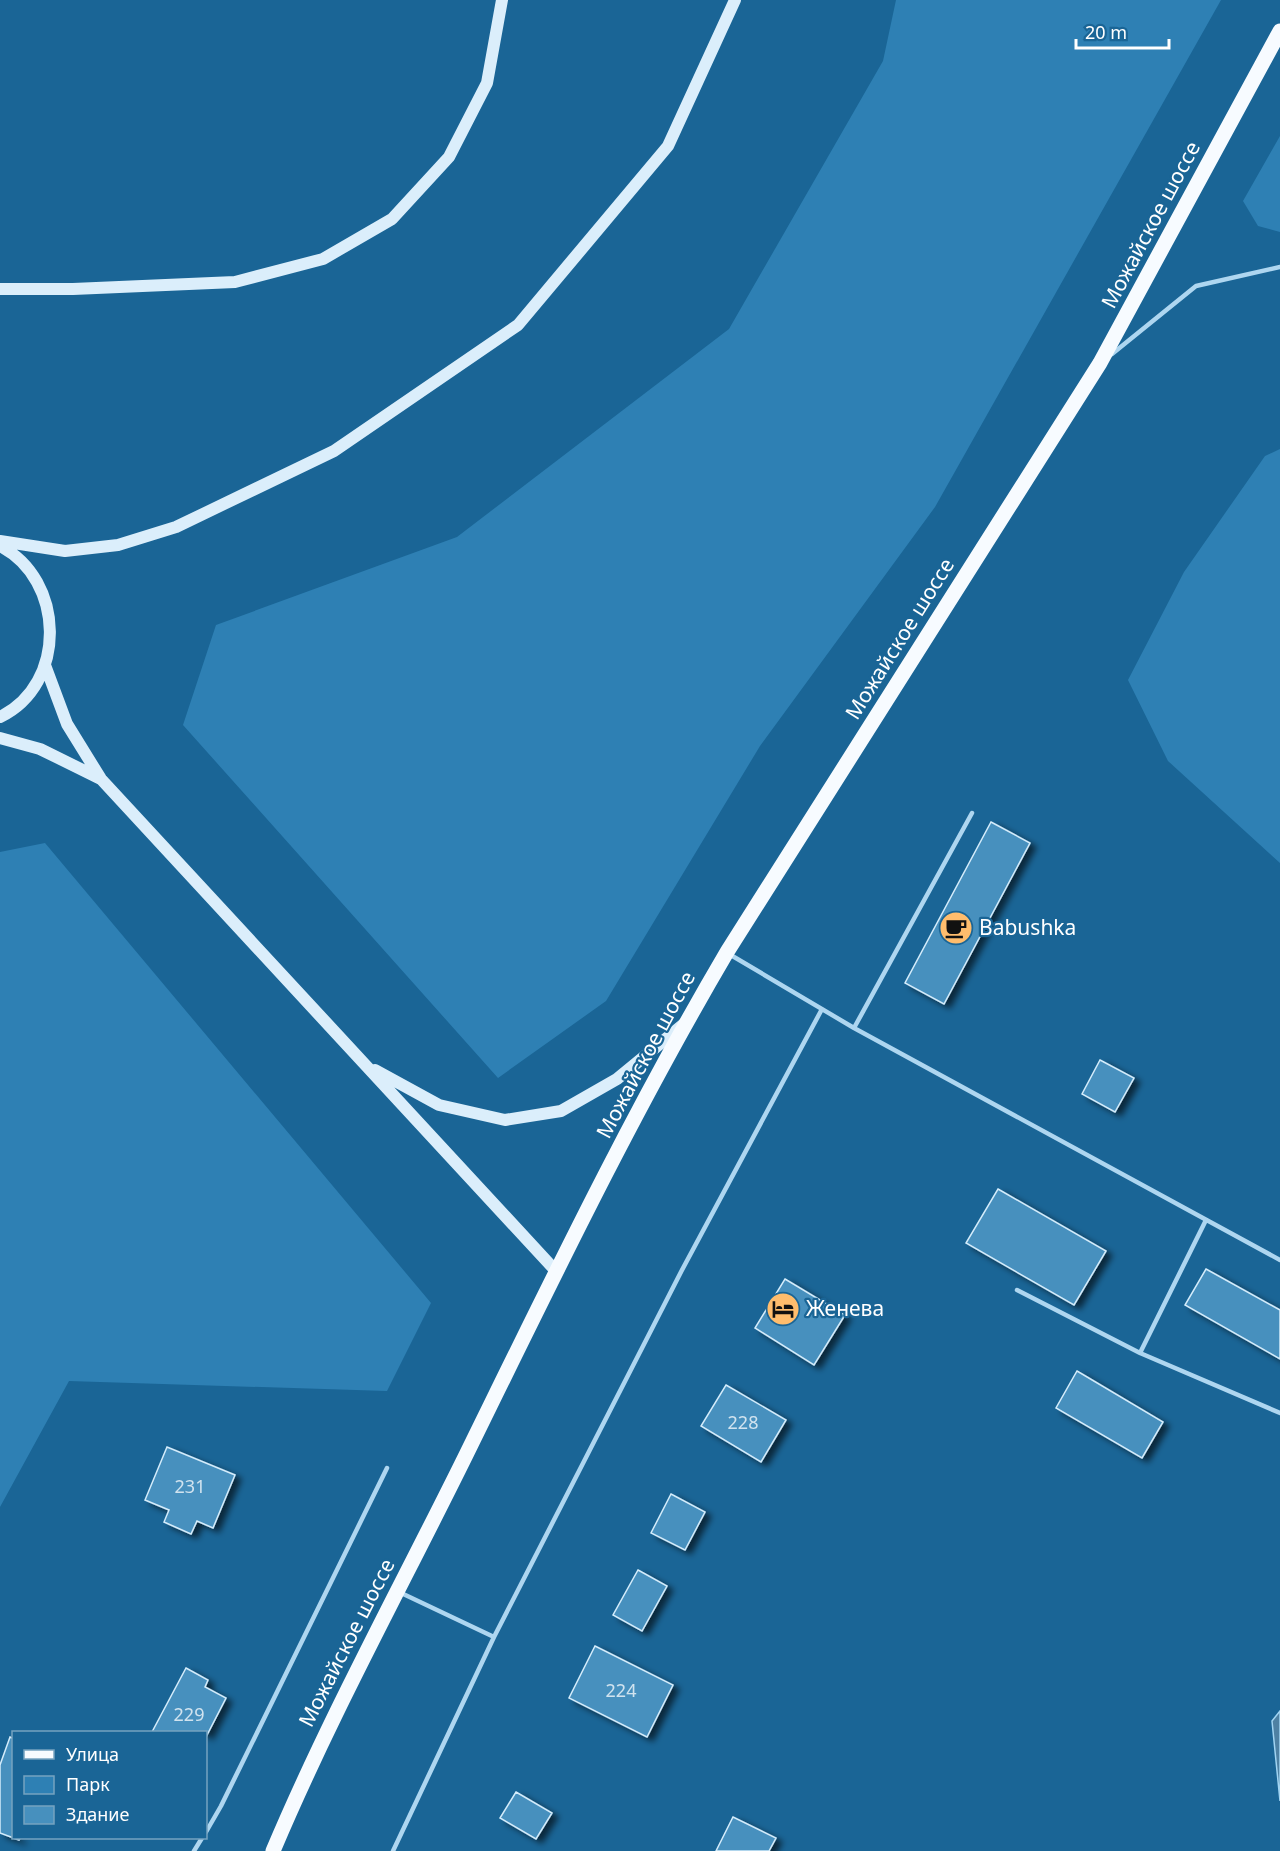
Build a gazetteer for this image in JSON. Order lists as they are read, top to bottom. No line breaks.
{"streets":{"main road":["Можайское шоссе"]},"places":{"cafe":["Babushka"],"hotel":["Женева"]},"house_numbers":["228","231","224","229"],"legend":["Улица","Парк","Здание"],"scale_bar":"20 m"}
